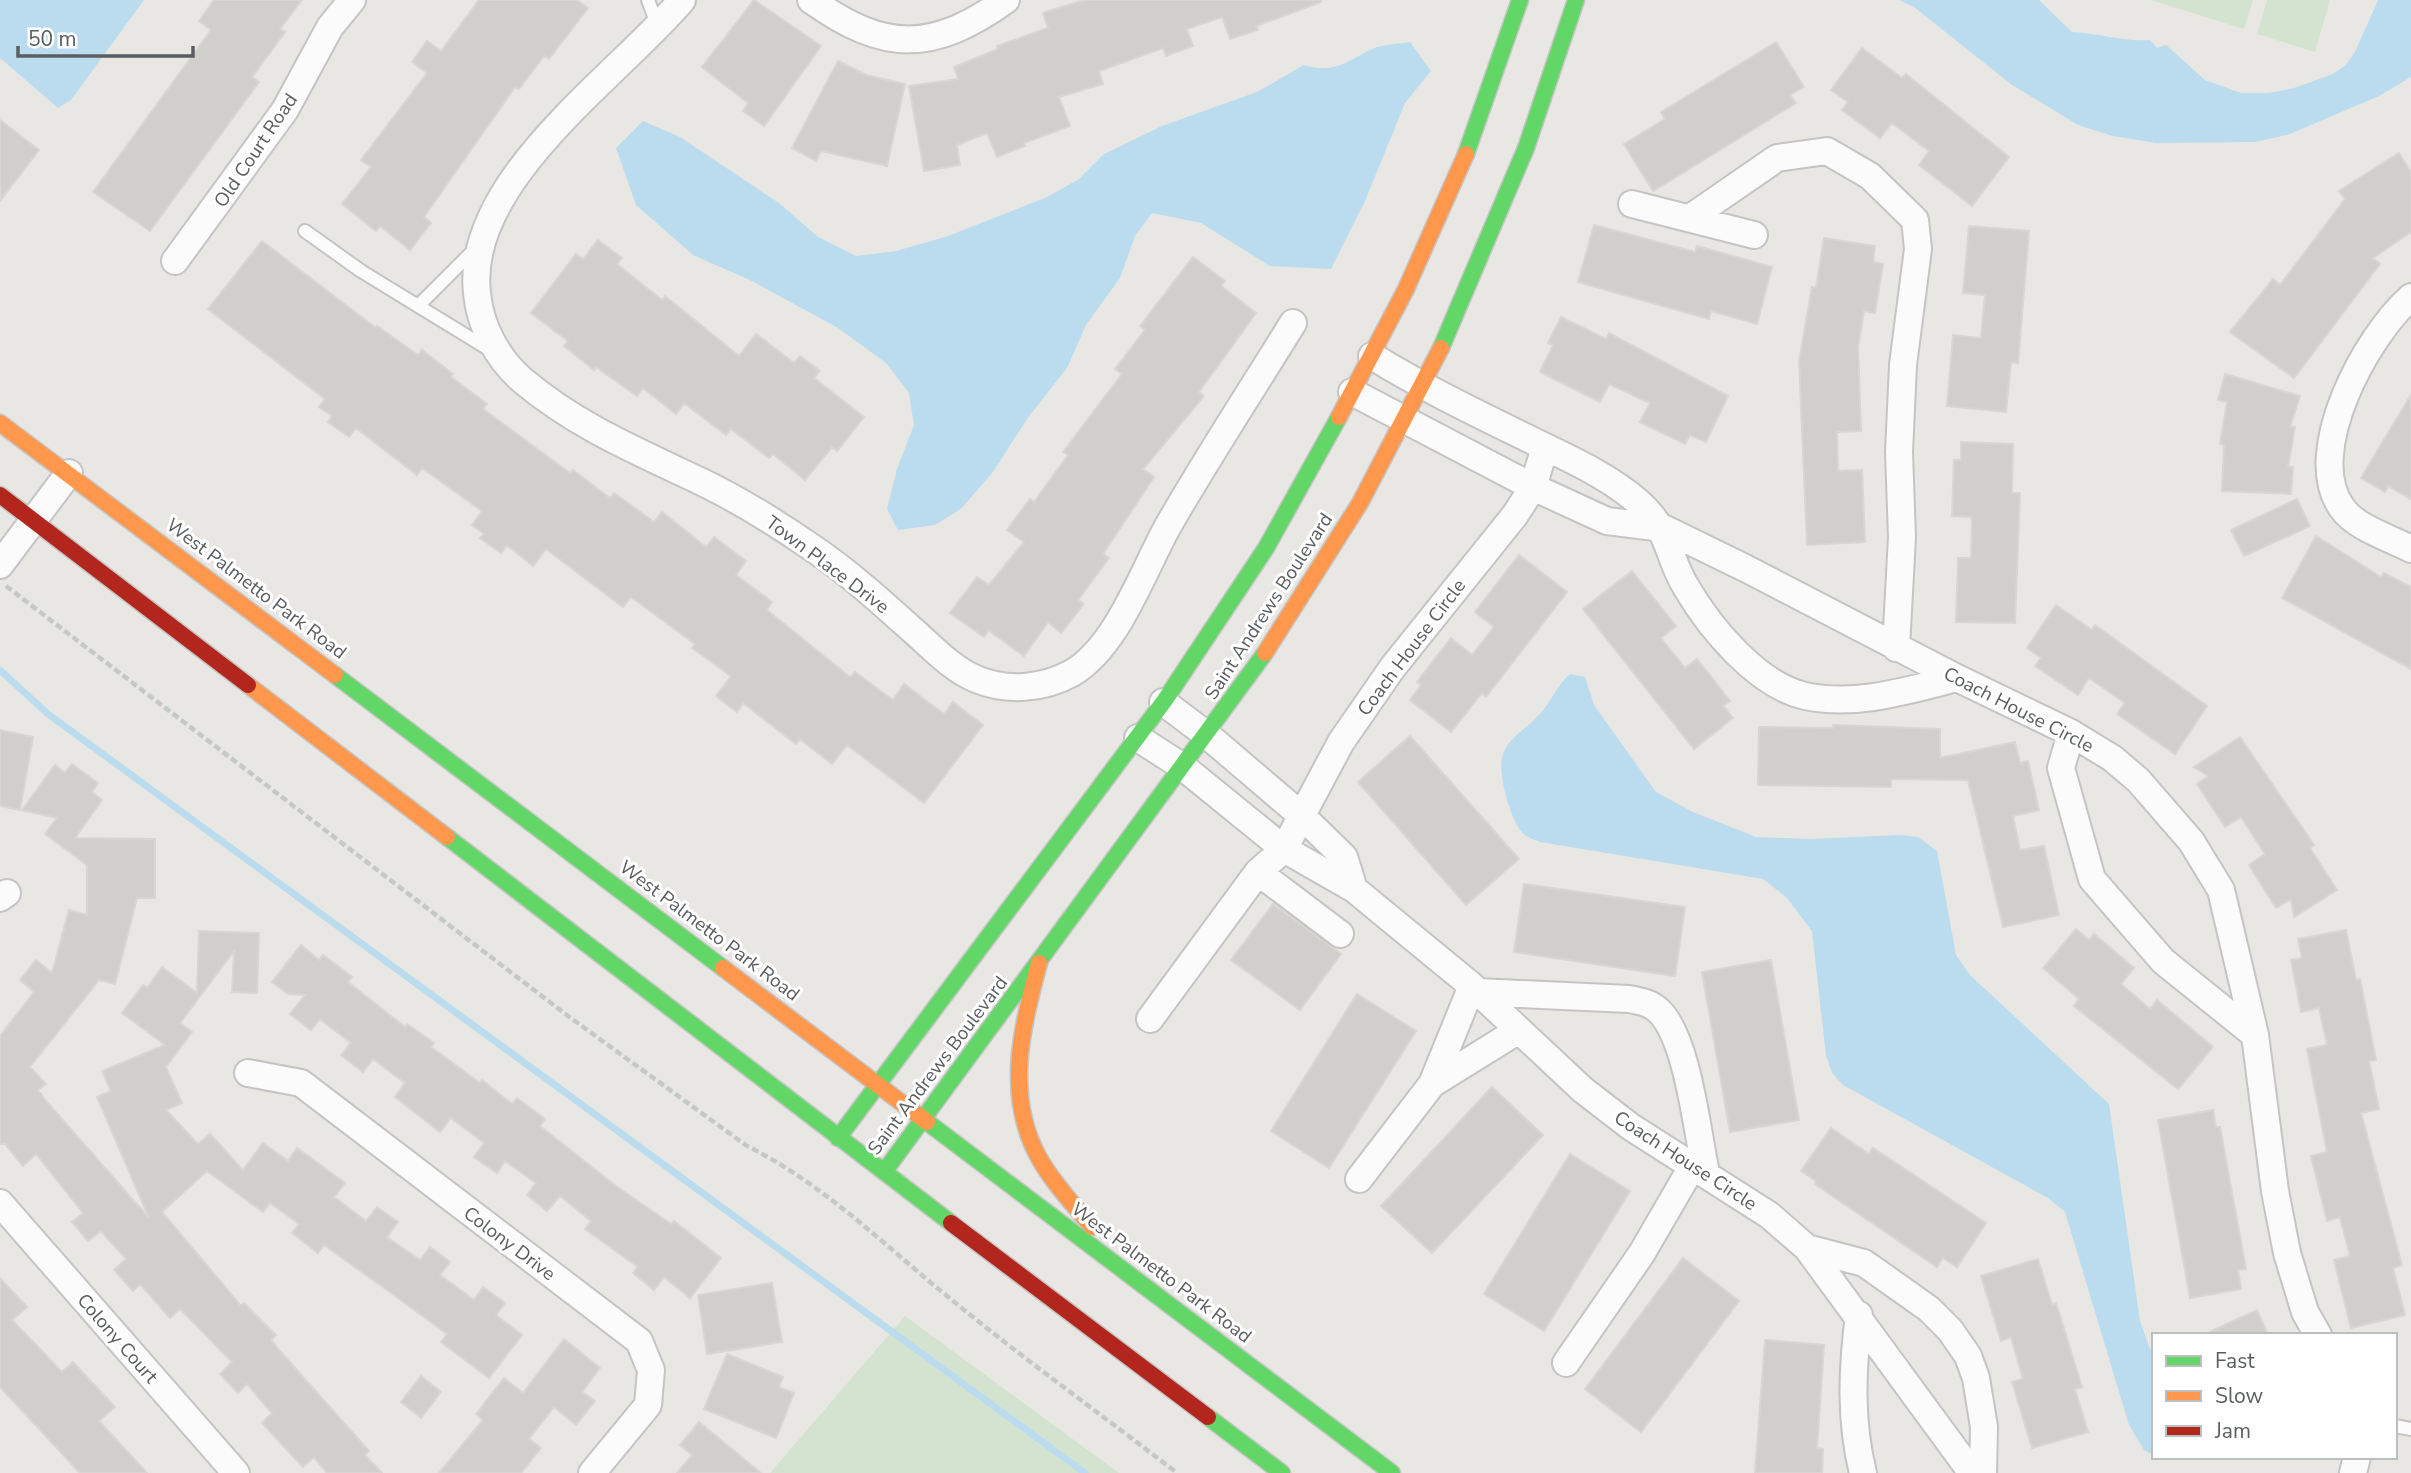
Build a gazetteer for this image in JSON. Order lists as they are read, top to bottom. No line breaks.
{"streets":{"main road":["West Palmetto Park Road","Saint Andrews Boulevard"],"street":["Old Court Road","Town Place Drive","Coach House Circle","Colony Drive","Colony Court"]},"crossings":[["West Palmetto Park Road","Saint Andrews Boulevard"],["Saint Andrews Boulevard","Coach House Circle"]],"legend":["Fast","Slow","Jam"],"scale_bar":"50 m"}
